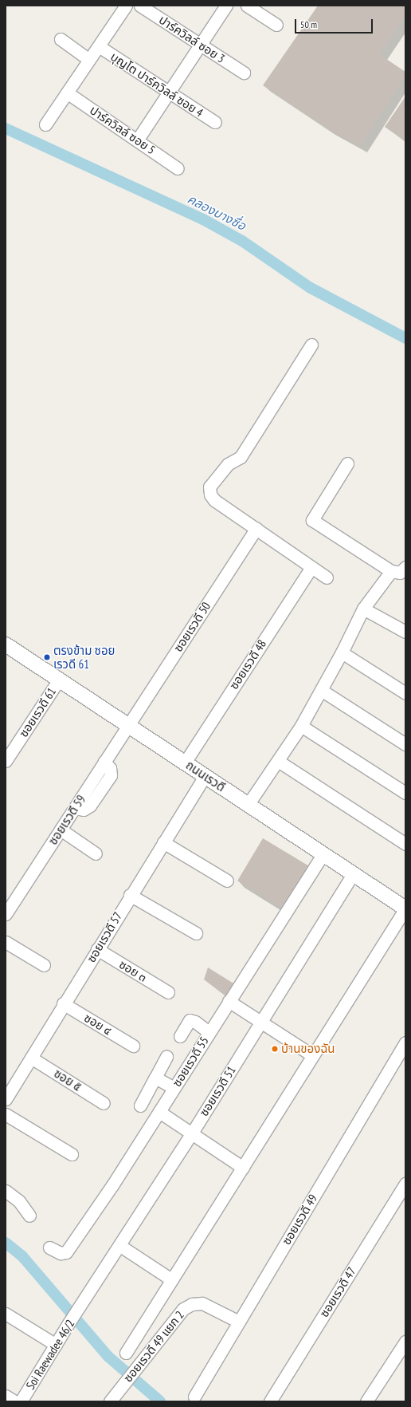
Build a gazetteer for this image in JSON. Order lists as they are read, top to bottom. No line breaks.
{"streets":{"street":["ปาร์ควิลล์ ซอย 3","บุญโต ปาร์ควิลล์ ซอย 4","ปาร์ควิลล์ ซอย 5","ซอยเรวดี 50","ซอยเรวดี 48","ซอยเรวดี 61","ถนนเรวดี","ซอยเรวดี 59","ซอยเรวดี 57","ซอย ๓","ซอย ๔","ซอยเรวดี 55","ซอย ๕","ซอยเรวดี 51","ซอยเรวดี 49","ซอยเรวดี 47","ซอยเรวดี 49 แยก 2","Soi Raewadee 46/2"]},"crossings":[["ซอยเรวดี 50","ถนนเรวดี"],["ซอยเรวดี 50","ซอยเรวดี 59"],["ซอยเรวดี 48","ถนนเรวดี"],["ซอยเรวดี 61","ถนนเรวดี"],["ถนนเรวดี","ซอยเรวดี 59"],["ถนนเรวดี","ซอยเรวดี 57"],["ถนนเรวดี","ซอยเรวดี 55"],["ถนนเรวดี","ซอยเรวดี 51"],["ซอยเรวดี 57","ซอย ๓"],["ซอยเรวดี 57","ซอย ๔"],["ซอยเรวดี 57","ซอย ๕"],["ซอยเรวดี 51","Soi Raewadee 46/2"],["ซอยเรวดี 49","ซอยเรวดี 49 แยก 2"]],"water":["คลองบางซื่อ"],"places":["ตรงข้าม ซอย เรวดี 61","บ้านของฉัน"],"scale_bar":"50 m"}
